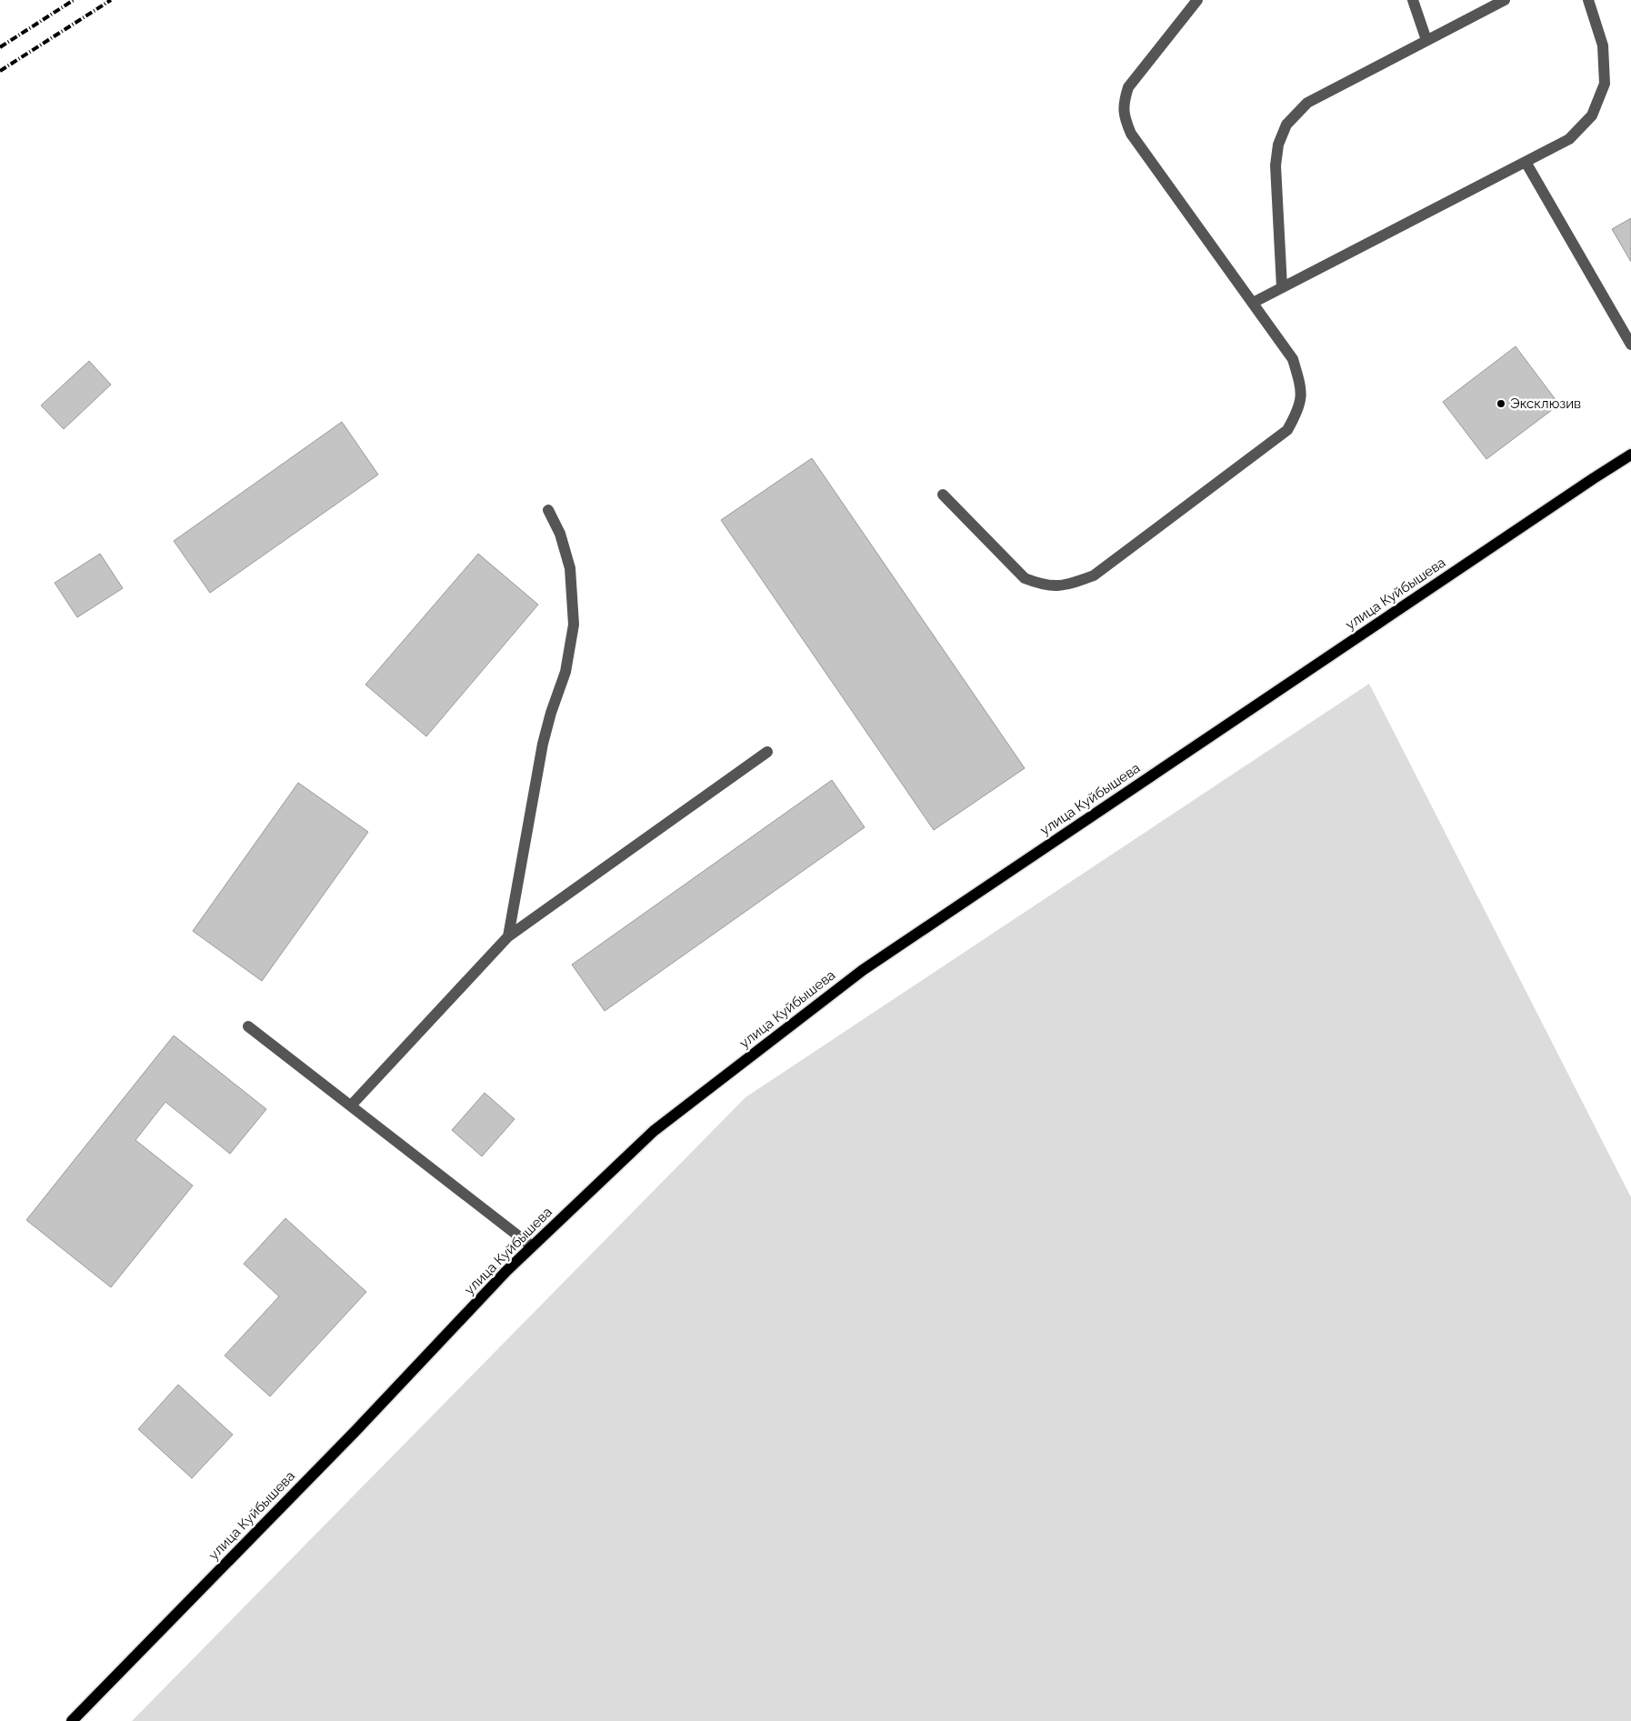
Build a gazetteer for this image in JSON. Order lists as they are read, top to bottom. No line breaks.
{"streets":{"main road":["улица Куйбышева"]},"places":["Эксклюзив"]}
